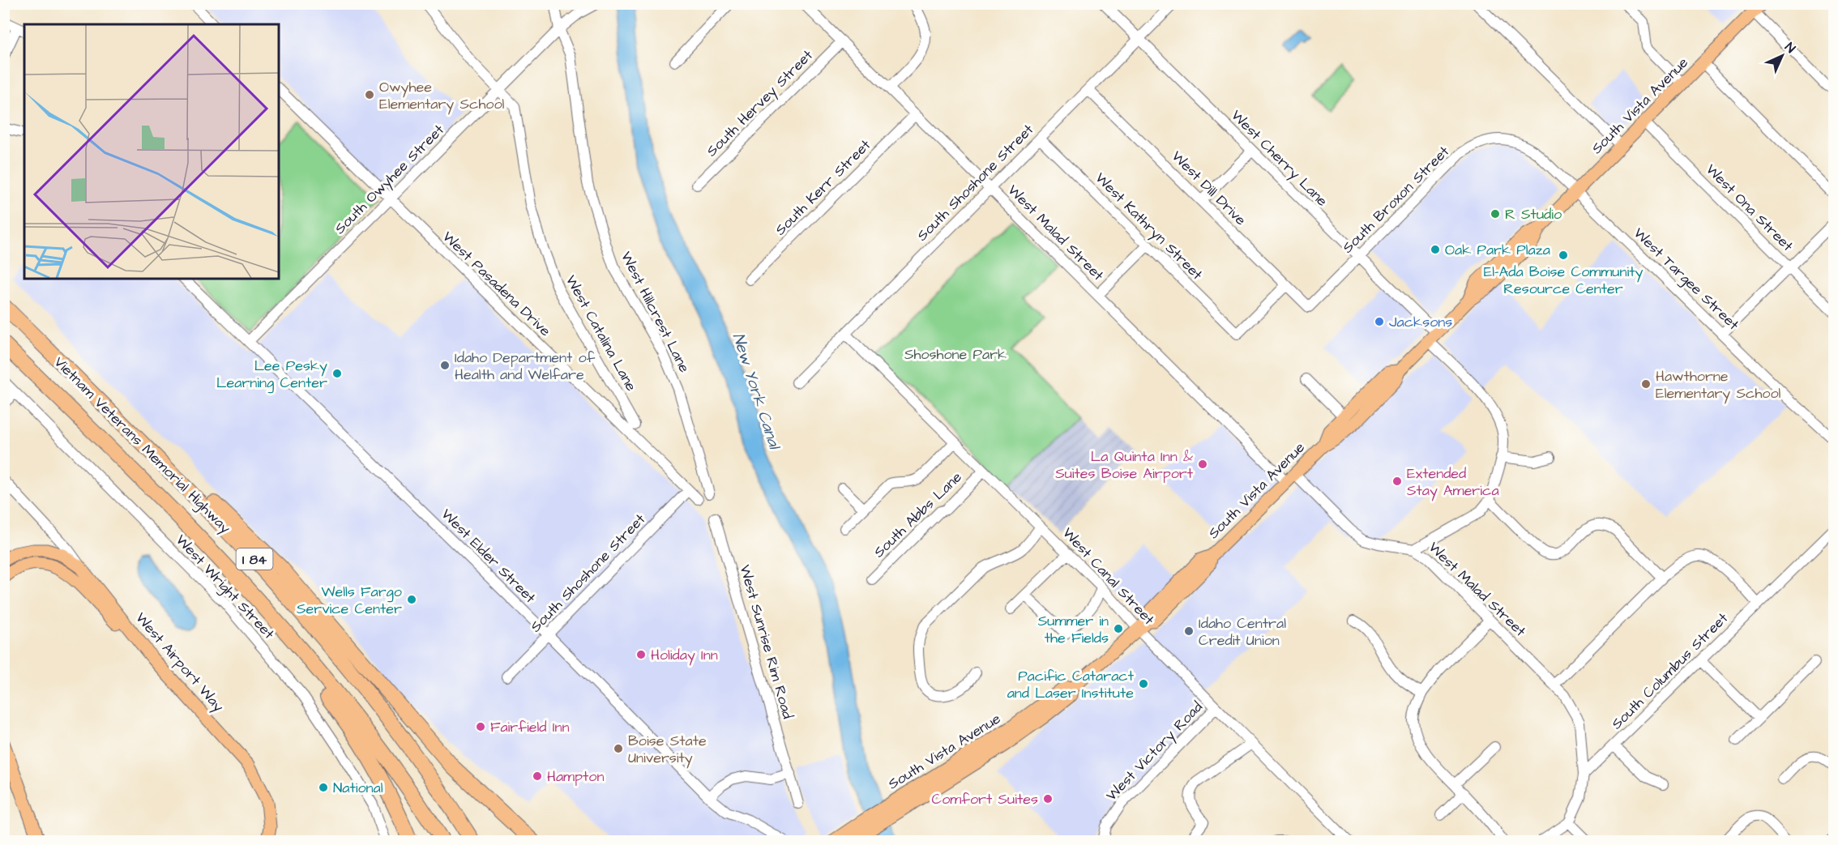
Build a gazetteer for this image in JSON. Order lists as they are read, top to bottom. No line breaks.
{"streets":{"highway":["Vietnam Veterans Memorial Highway","I 84"],"main road":["South Vista Avenue","West Airport Way"],"street":["South Hervey Street","West Cherry Lane","South Owyhee Street","South Shoshone Street","South Kerr Street","West Dill Drive","South Broxon Street","West Ona Street","West Kathryn Street","West Malad Street","West Targee Street","West Pasadena Drive","West Hillcrest Lane","West Catalina Lane","South Abbs Lane","West Elder Street","West Canal Street","West Wright Street","West Sunrise Rim Road","South Columbus Street","West Victory Road"]},"crossings":[["South Hervey Street","West Malad Street"],["South Vista Avenue","West Cherry Lane"],["South Vista Avenue","West Ona Street"],["South Vista Avenue","West Malad Street"],["South Vista Avenue","West Targee Street"],["South Vista Avenue","West Canal Street"],["West Cherry Lane","South Shoshone Street"],["West Cherry Lane","South Broxon Street"],["South Owyhee Street","West Pasadena Drive"],["South Owyhee Street","West Hillcrest Lane"],["South Owyhee Street","West Catalina Lane"],["South Owyhee Street","West Elder Street"],["South Shoshone Street","West Dill Drive"],["South Shoshone Street","West Kathryn Street"],["South Shoshone Street","West Malad Street"],["South Shoshone Street","West Pasadena Drive"],["South Shoshone Street","West Elder Street"],["South Shoshone Street","West Canal Street"],["South Kerr Street","West Malad Street"],["West Dill Drive","South Broxon Street"],["West Dill Drive","West Kathryn Street"],["South Broxon Street","West Targee Street"],["West Malad Street","South Columbus Street"],["South Abbs Lane","West Canal Street"],["West Canal Street","West Victory Road"]],"water":["New York Canal"],"parks":["Shoshone Park"],"places":["Owyhee Elementary School","R Studio","Oak Park Plaza","El-Ada Boise Community Resource Center","Jacksons","Idaho Department of Health and Welfare","Lee Pesky Learning Center","Hawthorne Elementary School","La Quinta Inn & Suites Boise Airport","Extended Stay America","Wells Fargo Service Center","Summer in the Fields","Idaho Central Credit Union","Holiday Inn","Pacific Cataract and Laser Institute","Fairfield Inn","Boise State University","Hampton","National","Comfort Suites"],"north":"top right"}
